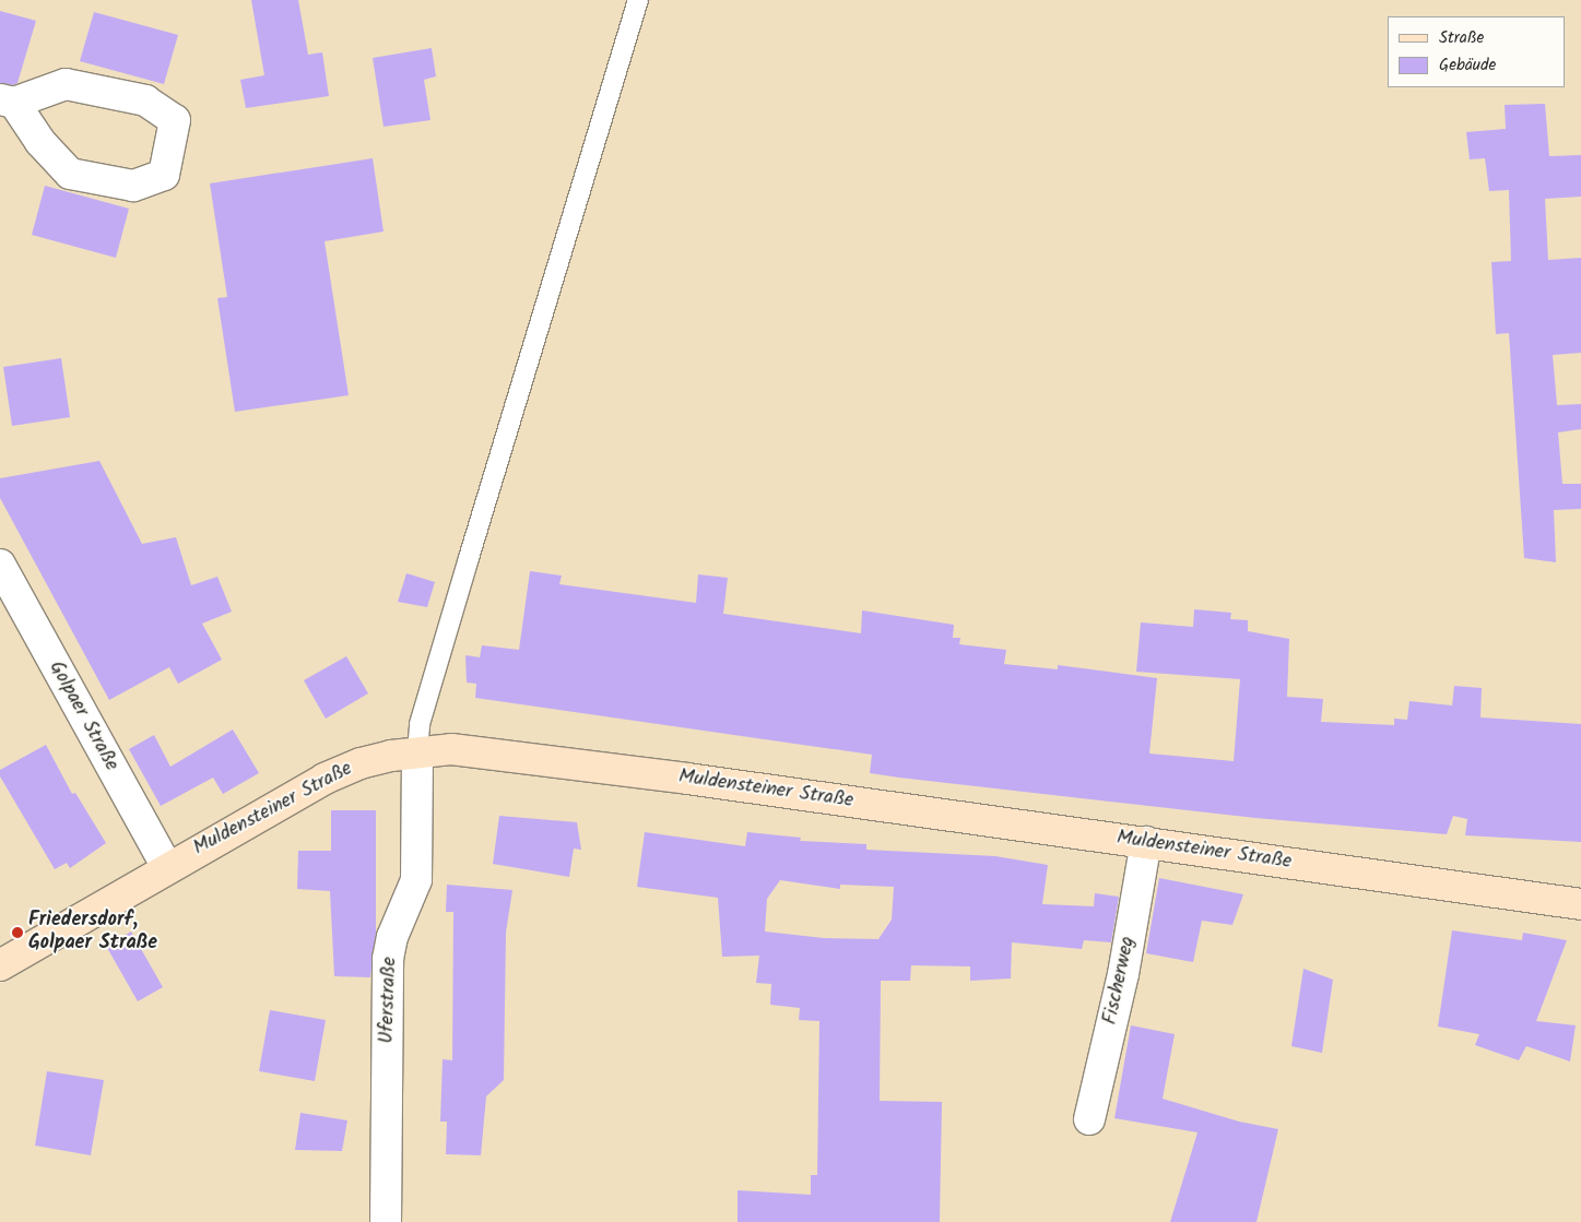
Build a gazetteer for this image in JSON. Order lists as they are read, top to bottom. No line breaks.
{"streets":{"main road":["Muldensteiner Straße"],"street":["Golpaer Straße","Fischerweg","Uferstraße"]},"crossings":[["Golpaer Straße","Muldensteiner Straße"],["Muldensteiner Straße","Fischerweg"],["Muldensteiner Straße","Uferstraße"]],"places":["Friedersdorf, Golpaer Straße"],"legend":["Straße","Gebäude"]}
